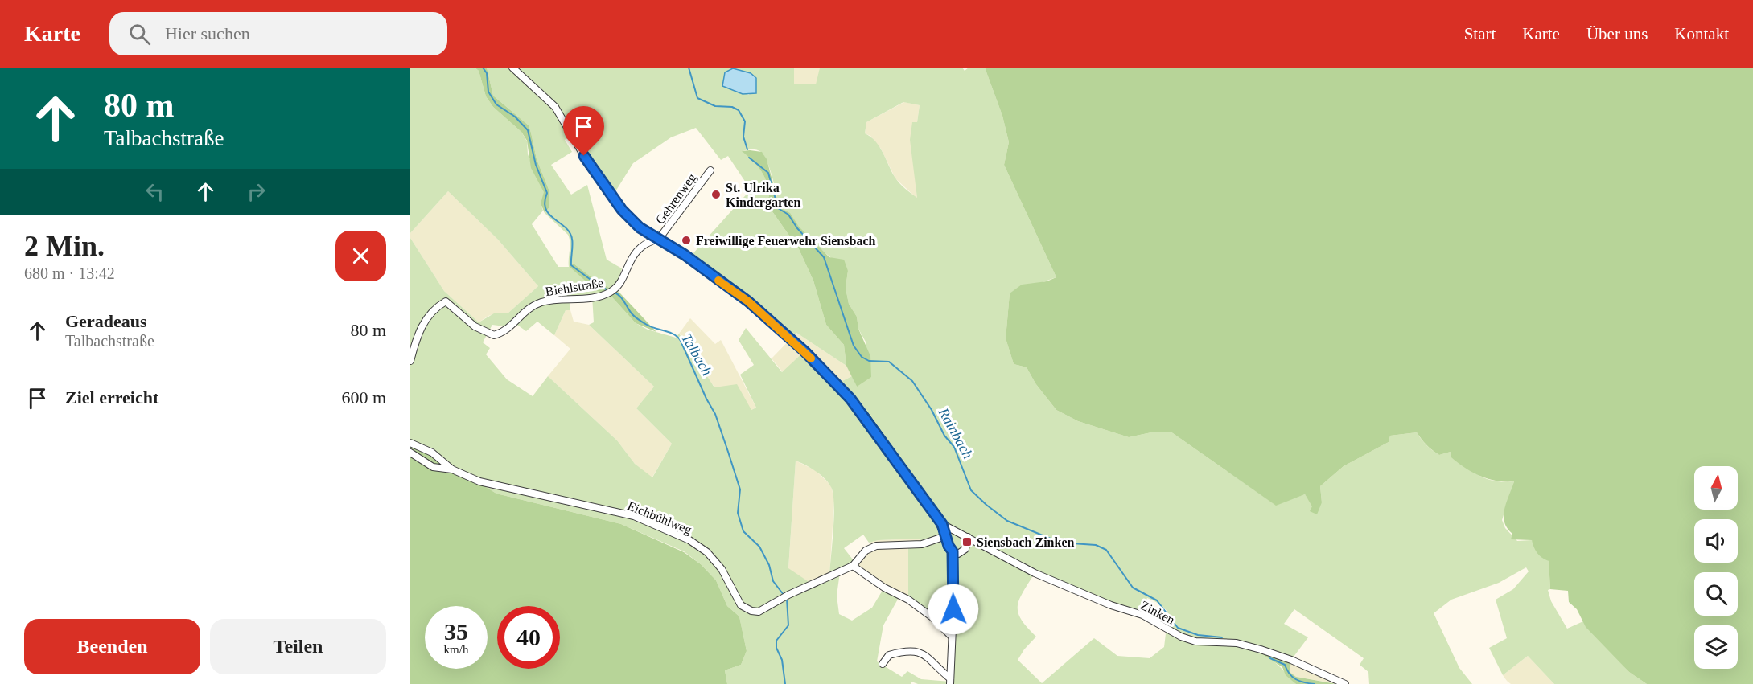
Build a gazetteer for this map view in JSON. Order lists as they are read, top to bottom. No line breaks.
{"streets":{"street":["Gehrenweg","Biehlstraße","Eichbühlweg","Zinken"]},"crossings":[["Gehrenweg","Biehlstraße"]],"water":["Talbach","Rainbach"],"places":{"other":["St. Ulrika Kindergarten","Freiwillige Feuerwehr Siensbach"],"transit":["Siensbach Zinken"]},"north":"top","page":{"header":"Karte","search":"Hier suchen","nav":["Start","Karte","Über uns","Kontakt"],"turn":["80 m","Talbachstraße"],"heading":["2 Min.","680 m · 13:42"],"list":[{"name":"Geradeaus","note":"Talbachstraße","value":"80 m"},{"name":"Ziel erreicht","value":"600 m"}],"speed":"35 km/h","limit":"40","buttons":["Beenden","Teilen"]}}
